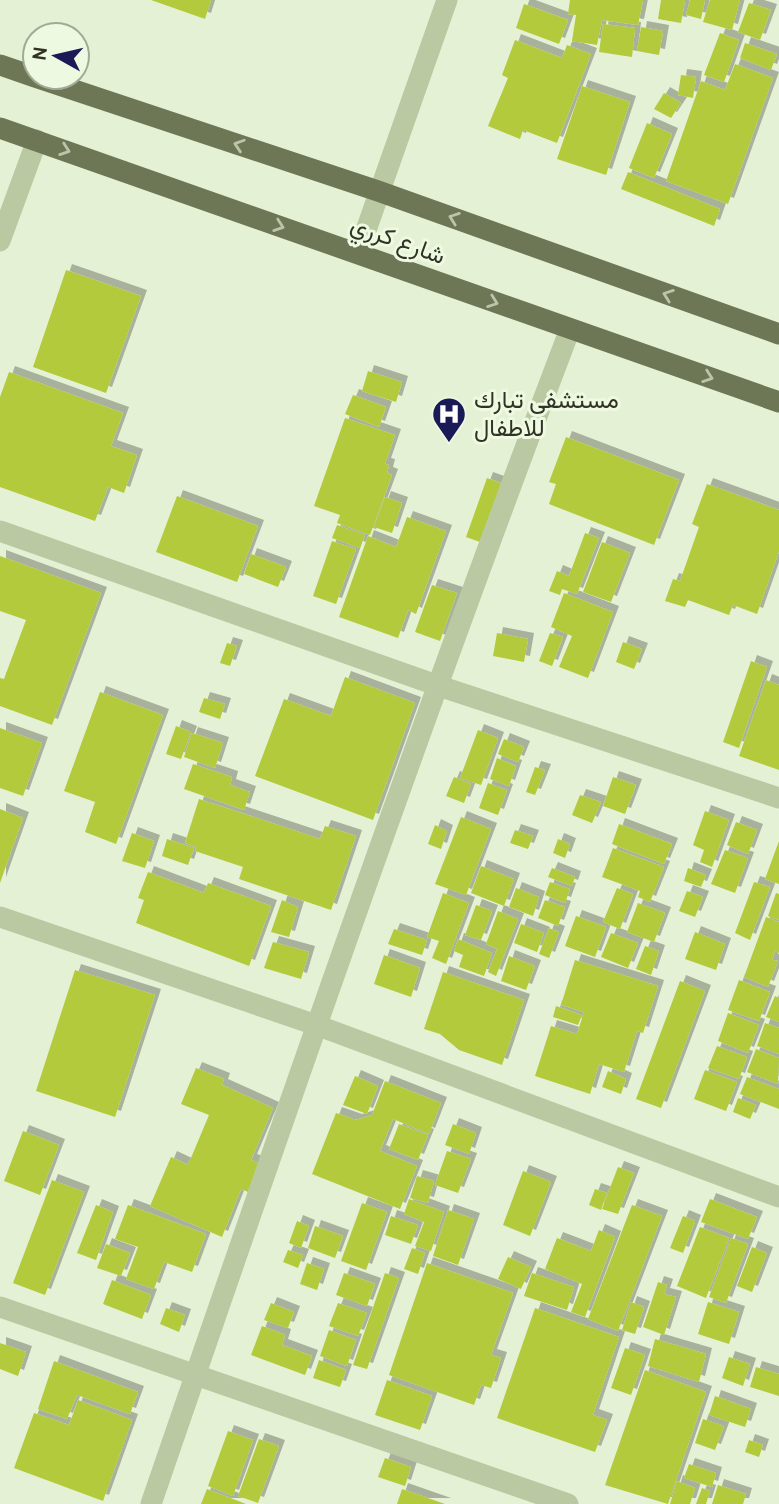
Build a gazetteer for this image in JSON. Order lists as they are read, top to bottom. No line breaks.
{"streets":{"main road":["شارع كرري"]},"places":{"hospital":["مستشفى تبارك للاطفال"]},"north":"left"}
